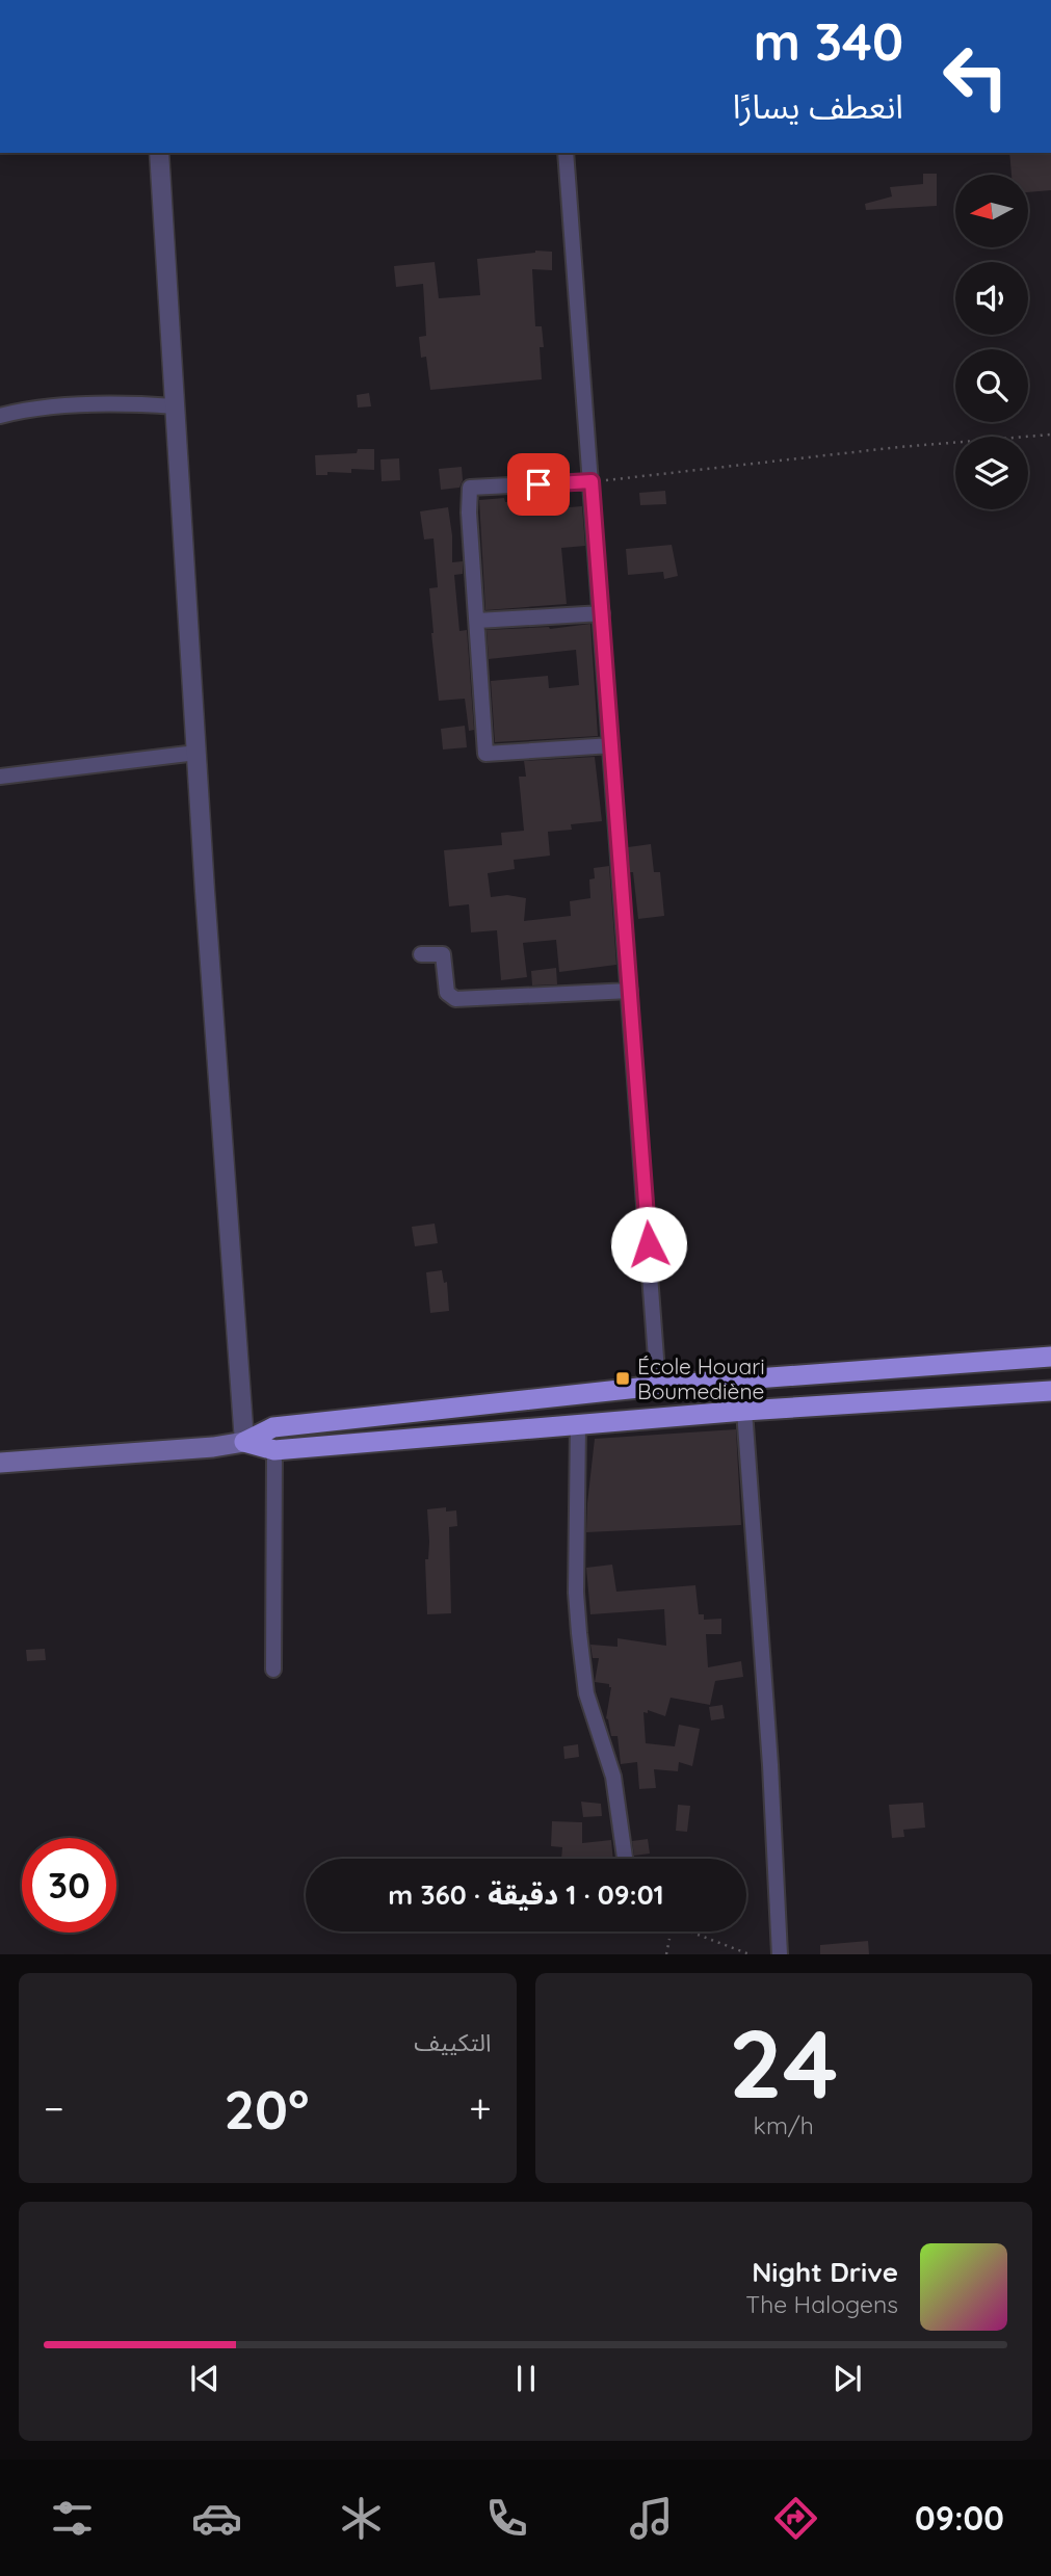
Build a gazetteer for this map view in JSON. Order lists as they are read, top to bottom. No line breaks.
{"places":{"transit":["École Houari Boumediène"]},"north":"left","page":{"turn":["340 m","انعطف يسارًا"],"limit":"30","trip":"09:01 · 1 دقيقة · 360 m","tile":[["24","km/h"],"التكييف"],"heat":["−","20°","+"],"song":["Night Drive","The Halogens"],"tabs":"09:00"}}
